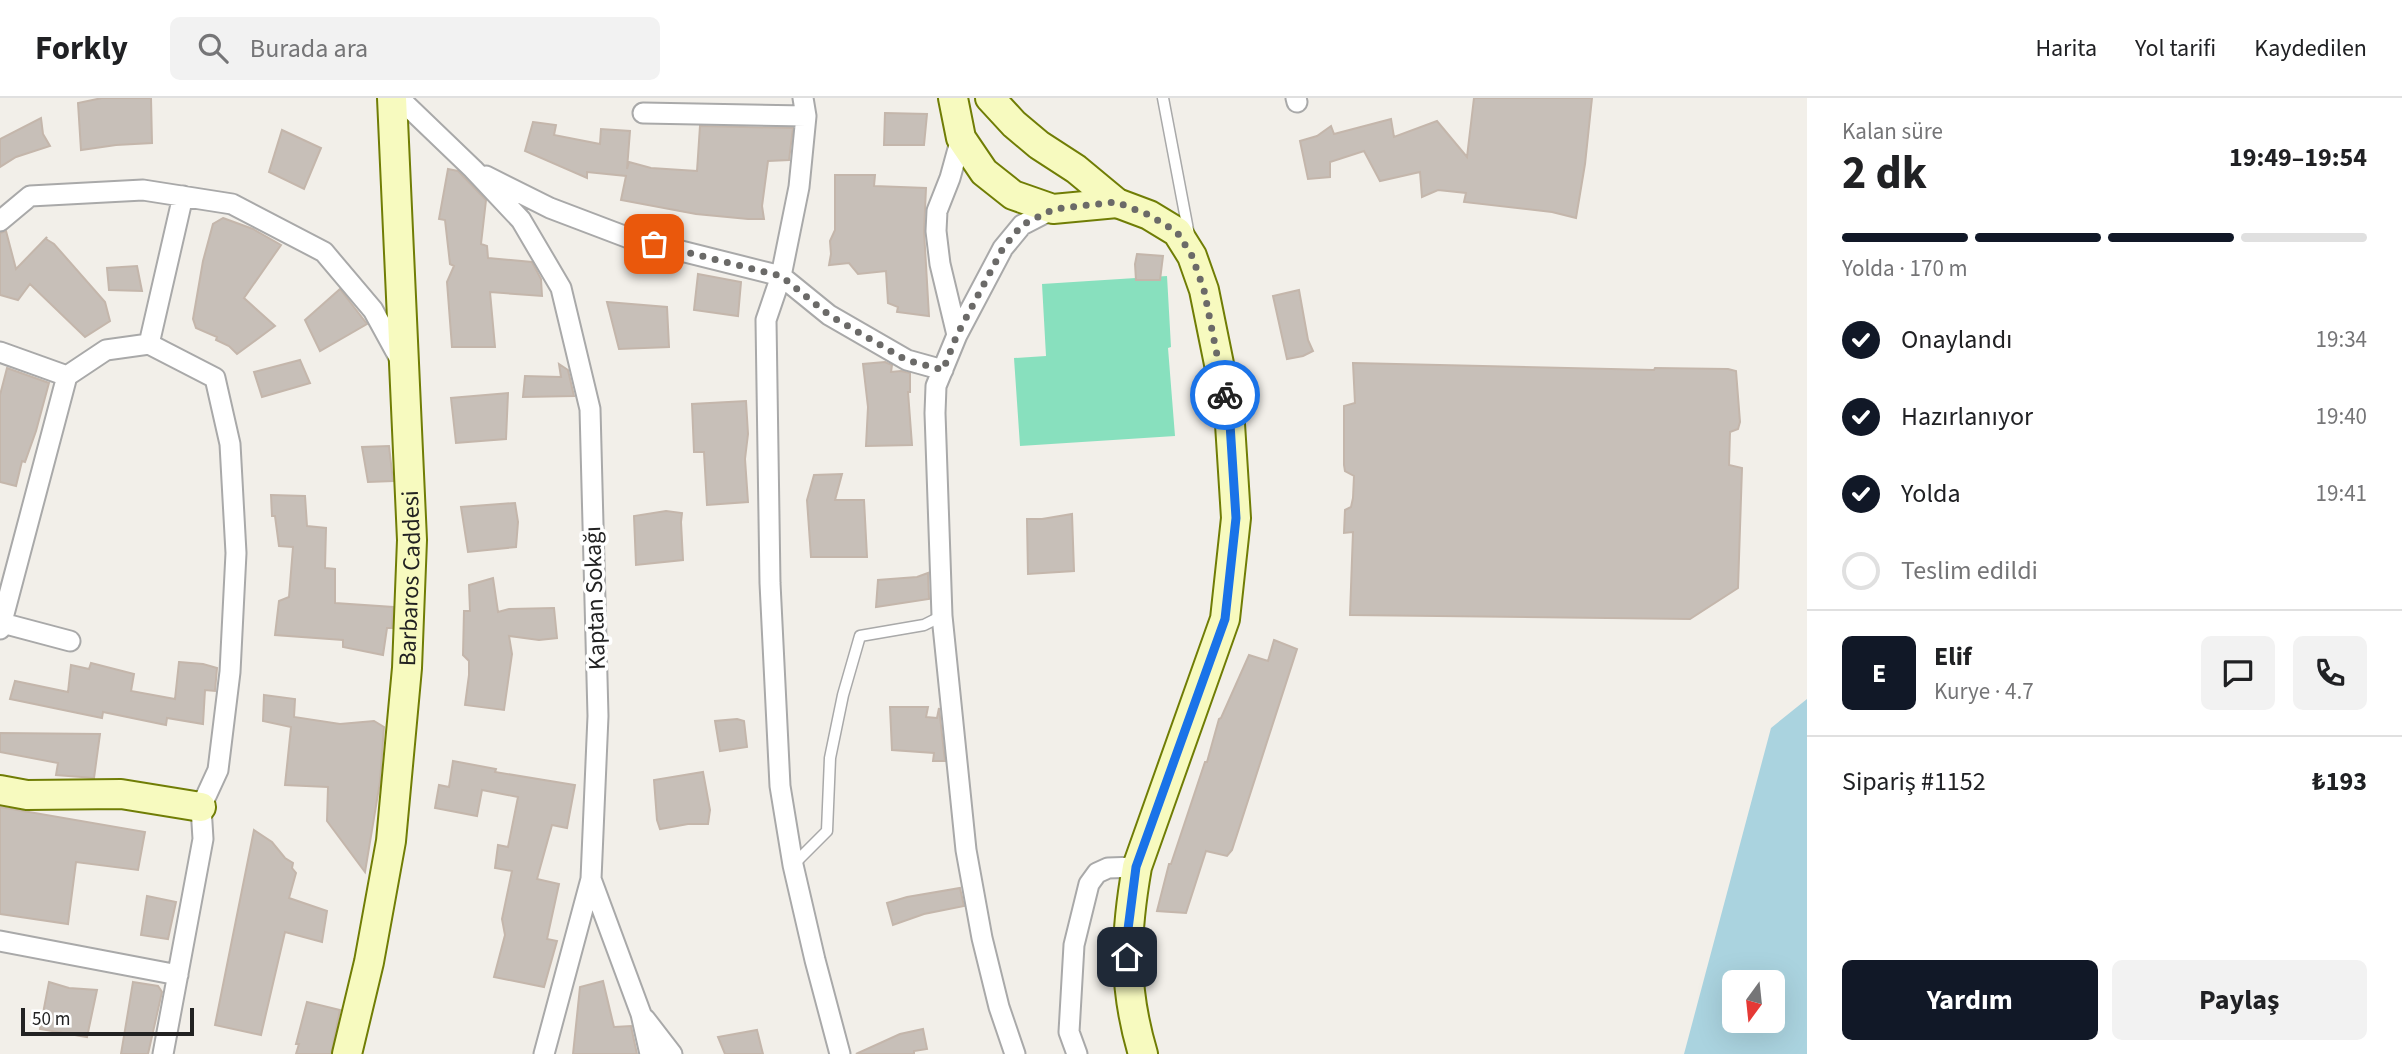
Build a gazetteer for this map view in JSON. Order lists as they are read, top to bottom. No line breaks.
{"streets":{"main road":["Barbaros Caddesi"],"street":["Kaptan Sokağı"]},"scale_bar":"50 m","north":"bottom","page":{"header":"Forkly","search":"Burada ara","nav":["Harita","Yol tarifi","Kaydedilen"],"heading":["2 dk","Kalan süre","19:49–19:54"],"panel":["Elif","Kurye · 4.7","Sipariş #1152","₺193"],"bar":"Yolda · 170 m","list":[["Onaylandı","19:34"],["Hazırlanıyor","19:40"],["Yolda","19:41"],"Teslim edildi"],"round":"E","buttons":["Yardım","Paylaş"],"scale":"50 m"}}
